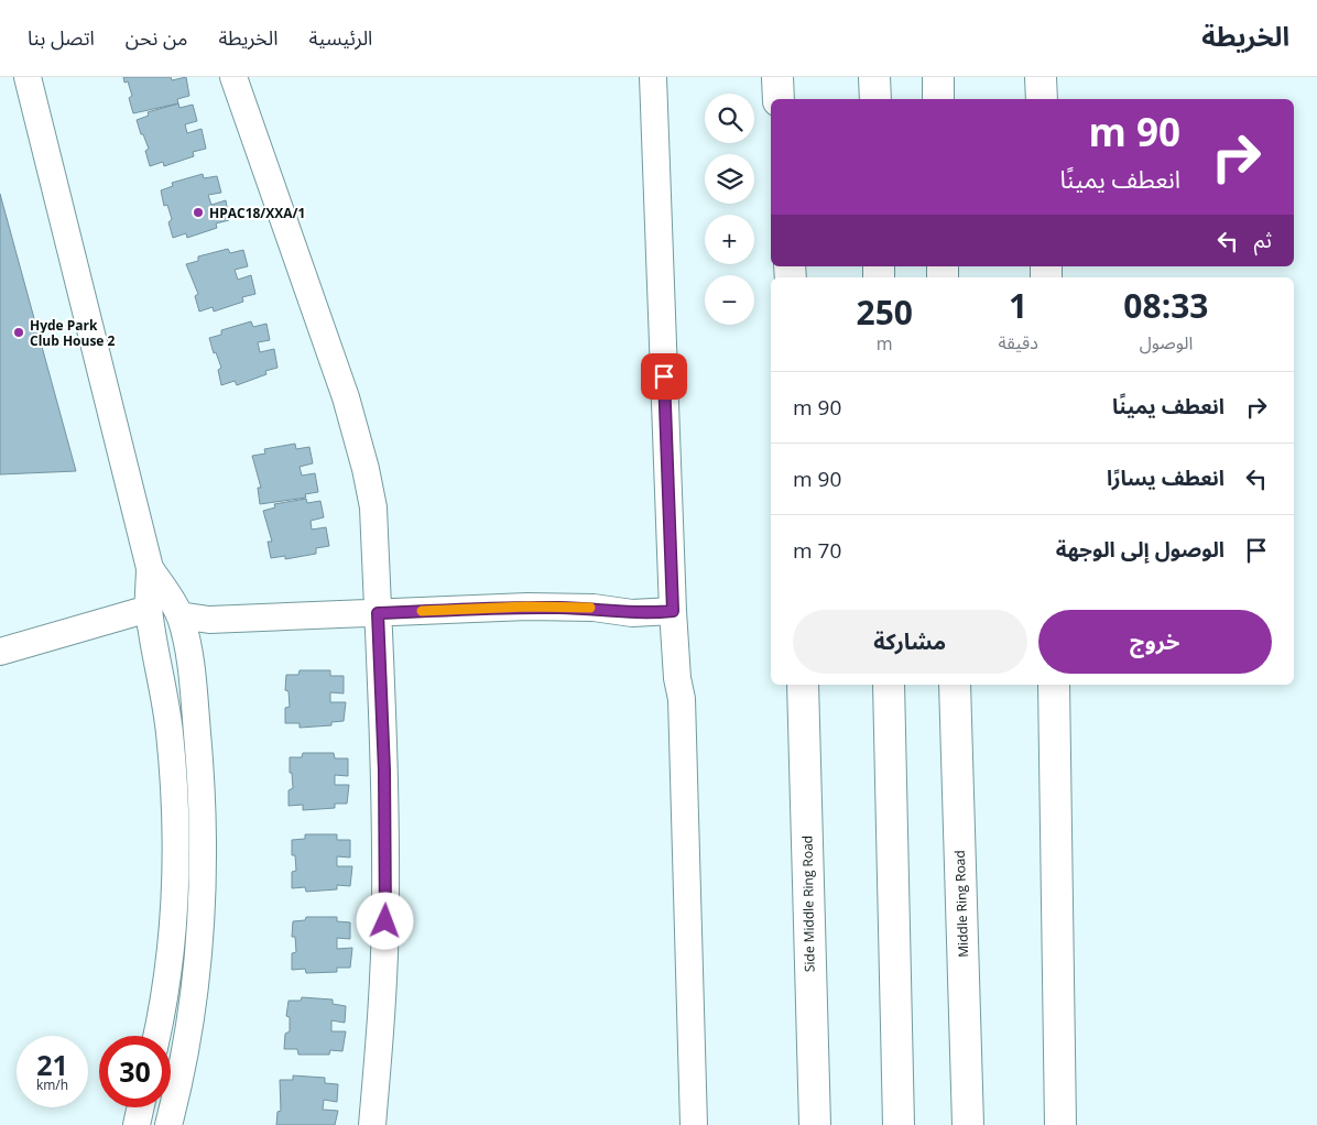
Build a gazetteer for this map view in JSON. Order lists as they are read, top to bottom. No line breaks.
{"streets":{"highway":["Side Middle Ring Road","Middle Ring Road"]},"places":["HPAC18/XXA/1","Hyde Park Club House 2"],"page":{"header":"الخريطة","nav":["الرئيسية","الخريطة","من نحن","اتصل بنا"],"map_buttons":["+","−"],"turn":["90 m","انعطف يمينًا"],"then":"ثم","eta":["08:33","الوصول","1","دقيقة","250","m"],"list":[{"name":"انعطف يمينًا","value":"90 m"},{"name":"انعطف يسارًا","value":"90 m"},{"name":"الوصول إلى الوجهة","value":"70 m"}],"buttons":["خروج","مشاركة"],"speed":"21 km/h","limit":"30"}}
